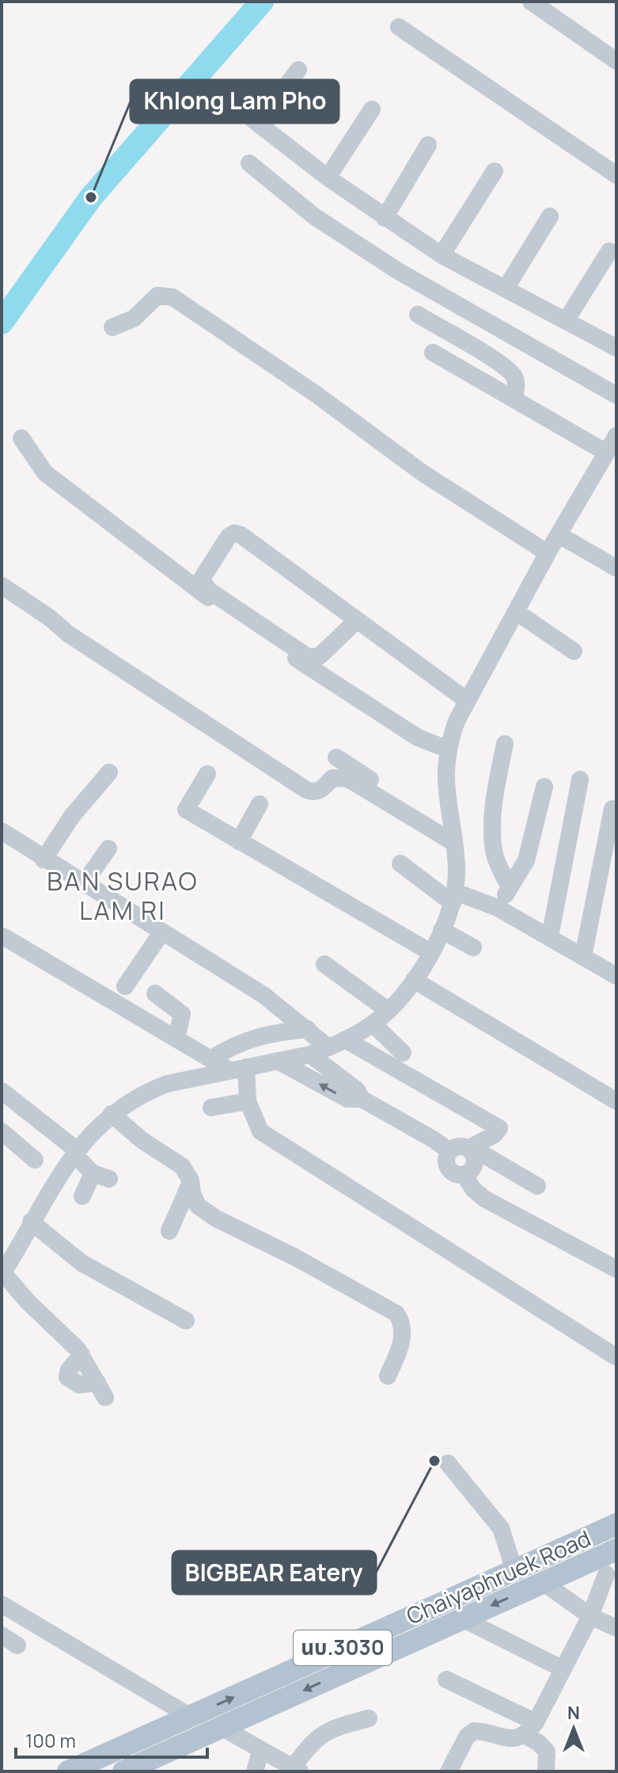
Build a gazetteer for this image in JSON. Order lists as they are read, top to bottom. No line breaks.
{"streets":{"main road":["Chaiyaphruek Road","นบ.3030"]},"districts":["BAN SURAO LAM RI"],"places":["Khlong Lam Pho","BIGBEAR Eatery"],"scale_bar":"100 m","north":"top"}
